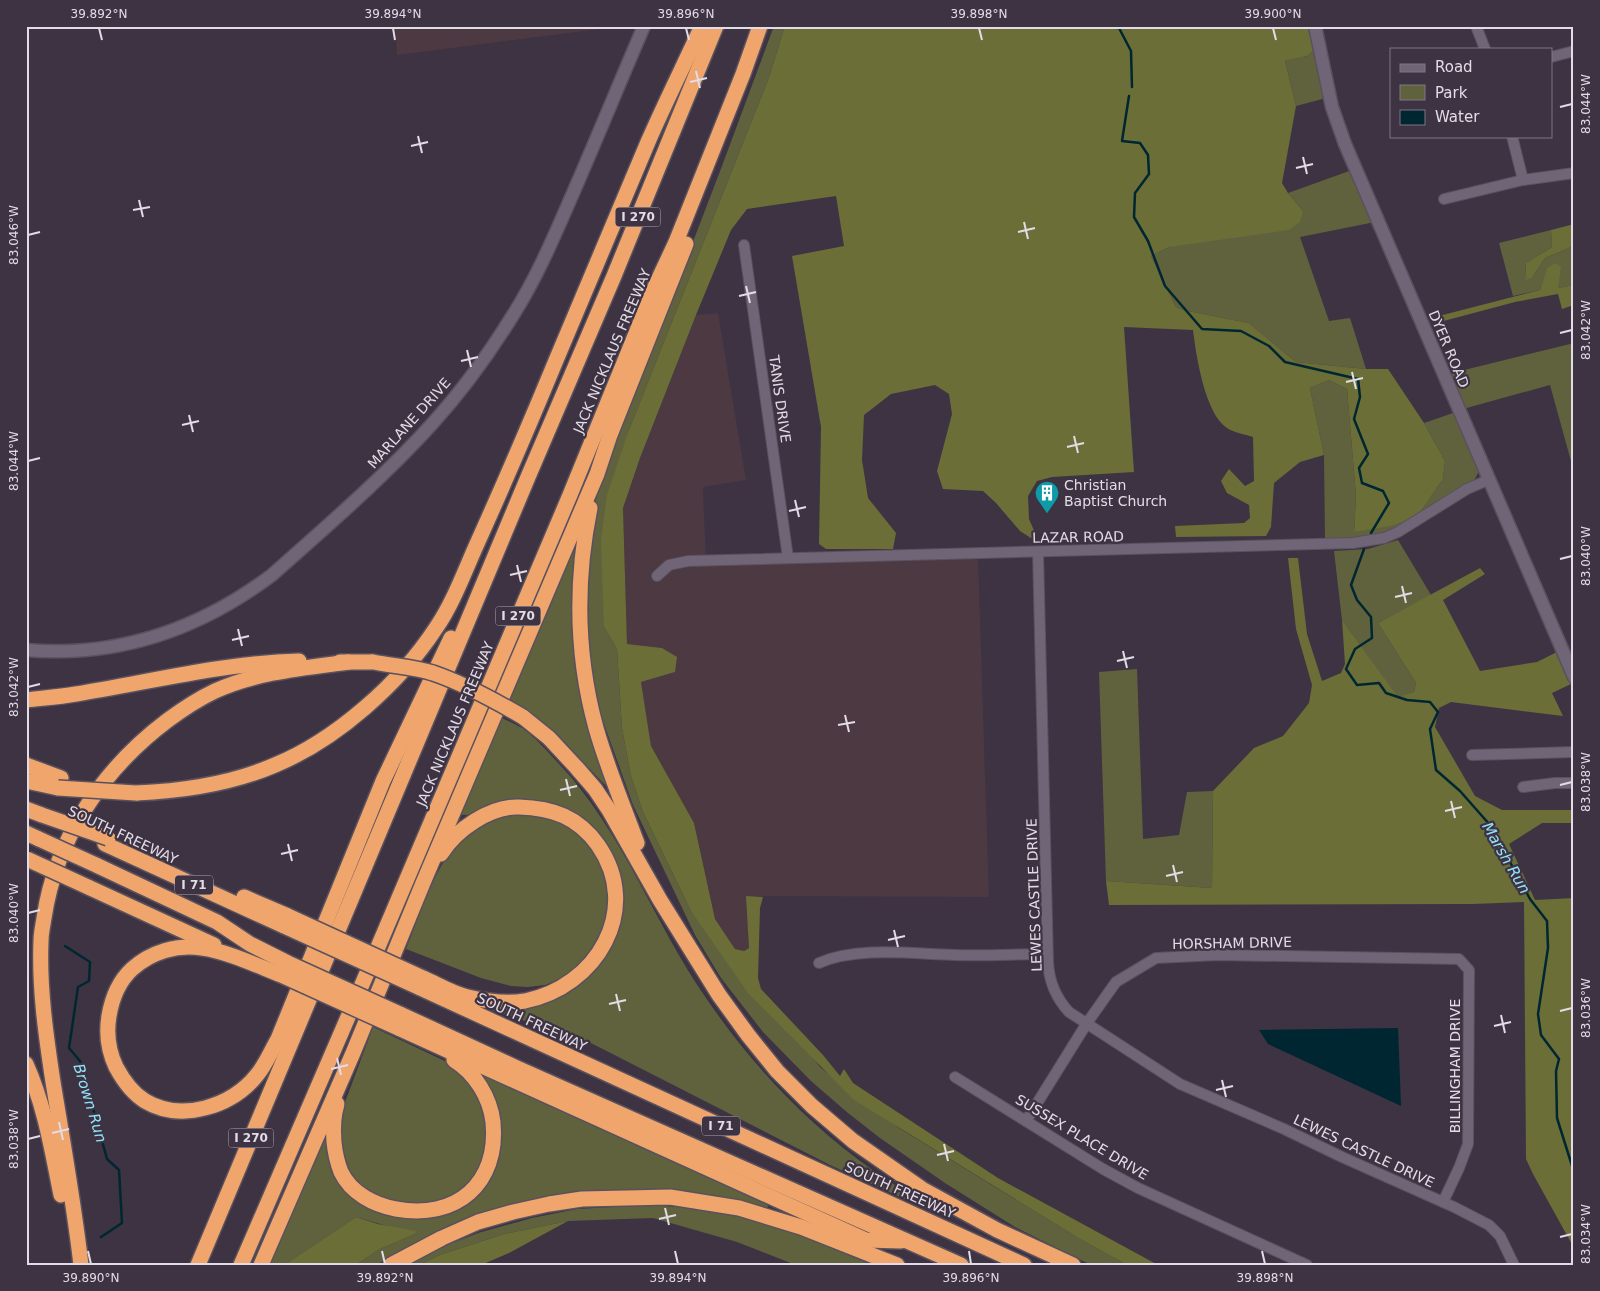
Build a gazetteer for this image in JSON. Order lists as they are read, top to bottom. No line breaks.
{"streets":{"highway":["I 270","JACK NICKLAUS FREEWAY","SOUTH FREEWAY","I 71"],"street":["DYER ROAD","TANIS DRIVE","MARLANE DRIVE","LAZAR ROAD","LEWES CASTLE DRIVE","HORSHAM DRIVE","BILLINGHAM DRIVE","SUSSEX PLACE DRIVE"]},"crossings":[["DYER ROAD","LAZAR ROAD"],["TANIS DRIVE","LAZAR ROAD"],["LAZAR ROAD","LEWES CASTLE DRIVE"],["LEWES CASTLE DRIVE","HORSHAM DRIVE"],["LEWES CASTLE DRIVE","BILLINGHAM DRIVE"],["HORSHAM DRIVE","BILLINGHAM DRIVE"],["HORSHAM DRIVE","SUSSEX PLACE DRIVE"]],"water":["Marsh Run","Brown Run"],"places":{"building":["Christian Baptist Church"]},"legend":["Road","Park","Water"],"coordinates":["39.892°N","39.894°N","39.896°N","39.898°N","39.900°N","83.044°W","83.046°W","83.042°W","83.040°W","83.038°W","83.036°W","83.034°W","39.890°N"]}
